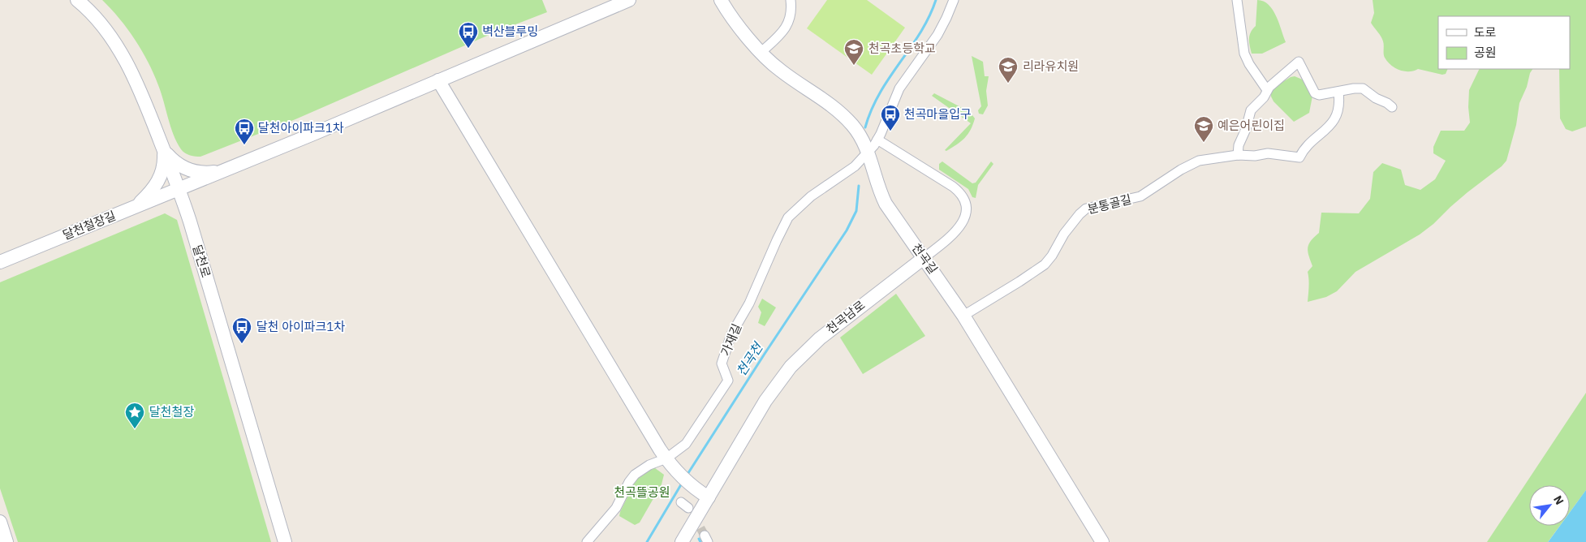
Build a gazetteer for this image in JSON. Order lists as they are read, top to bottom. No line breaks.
{"streets":{"street":["분통골길","달천철장길","천곡길","달천로","천곡남로","가재길"]},"crossings":[["분통골길","천곡길"],["달천철장길","달천로"],["천곡길","천곡남로"],["천곡길","가재길"],["천곡남로","가재길"]],"water":["천곡천"],"parks":["천곡뜰공원"],"places":{"bus stop":["벽산블루밍","천곡마을입구","달천아이파크1차","달천 아이파크1차"],"school or university":["천곡초등학교","리라유치원","예은어린이집"],"place":["달천철장"]},"legend":["도로","공원"],"north":"top right"}
